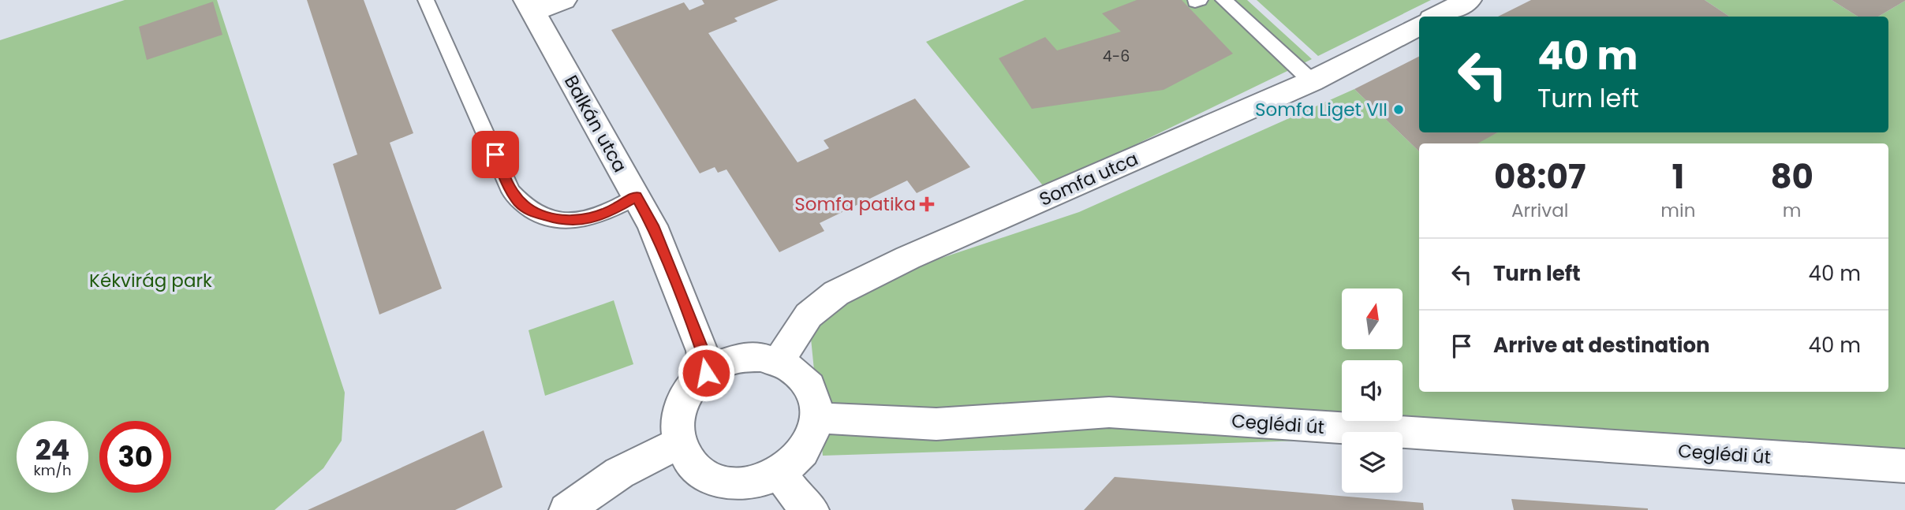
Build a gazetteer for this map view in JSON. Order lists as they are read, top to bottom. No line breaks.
{"streets":{"street":["Balkán utca","Somfa utca","Ceglédi út"]},"crossings":[["Balkán utca","Somfa utca"],["Balkán utca","Ceglédi út"],["Somfa utca","Ceglédi út"]],"parks":["Kékvirág park"],"places":{"other":["Somfa Liget VII"],"health":["Somfa patika"]},"house_numbers":["4-6"],"north":"top","page":{"turn":["40 m","Turn left"],"eta":["08:07","Arrival","1","min","80","m"],"list":[{"name":"Turn left","value":"40 m"},{"name":"Arrive at destination","value":"40 m"}],"speed":"24 km/h","limit":"30"}}
